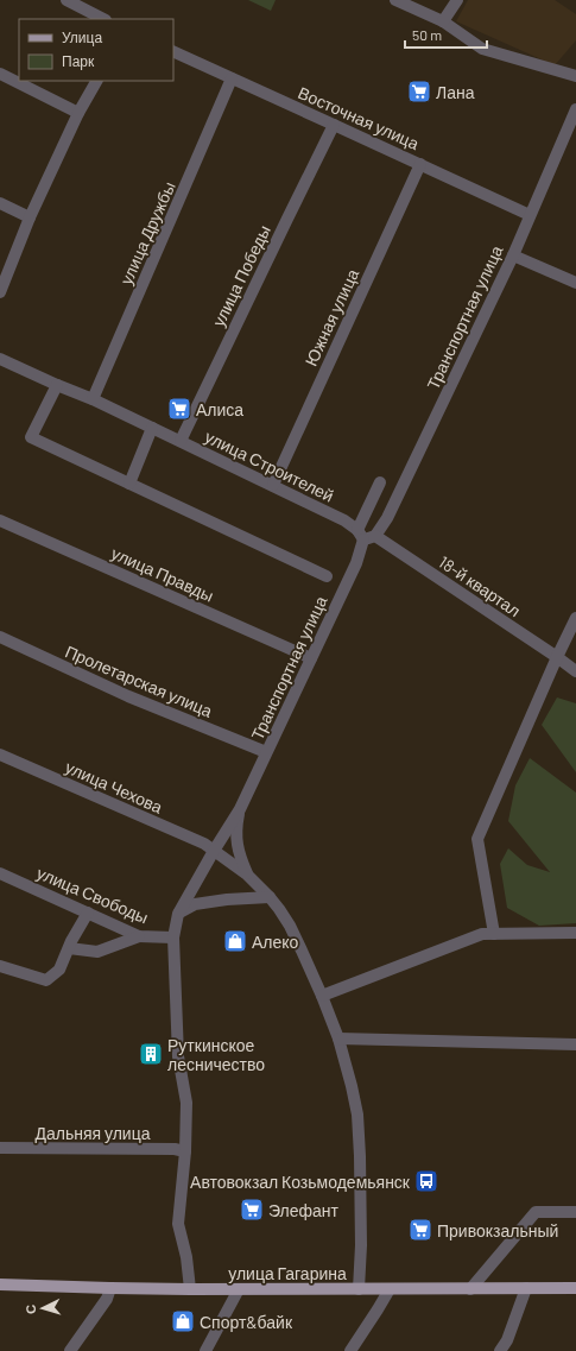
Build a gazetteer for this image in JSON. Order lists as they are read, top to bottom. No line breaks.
{"streets":{"main road":["улица Гагарина"],"street":["Восточная улица","улица Дружбы","улица Победы","Южная улица","Транспортная улица","улица Строителей","улица Правды","18-й квартал","Пролетарская улица","улица Чехова","улица Свободы","Дальняя улица"]},"crossings":[["Восточная улица","улица Дружбы"],["Восточная улица","улица Победы"],["Восточная улица","Южная улица"],["Восточная улица","Транспортная улица"],["улица Дружбы","улица Строителей"],["улица Победы","улица Строителей"],["Южная улица","улица Строителей"],["Транспортная улица","улица Строителей"],["Транспортная улица","улица Правды"],["Транспортная улица","18-й квартал"],["Транспортная улица","Пролетарская улица"]],"places":{"supermarket":["Лана","Алиса","Элефант","Привокзальный"],"shop":["Алеко","Спорт&байк"],"building":["Руткинское лесничество"],"bus stop":["Автовокзал Козьмодемьянск"]},"legend":["Улица","Парк"],"scale_bar":"50 m","north":"left"}
